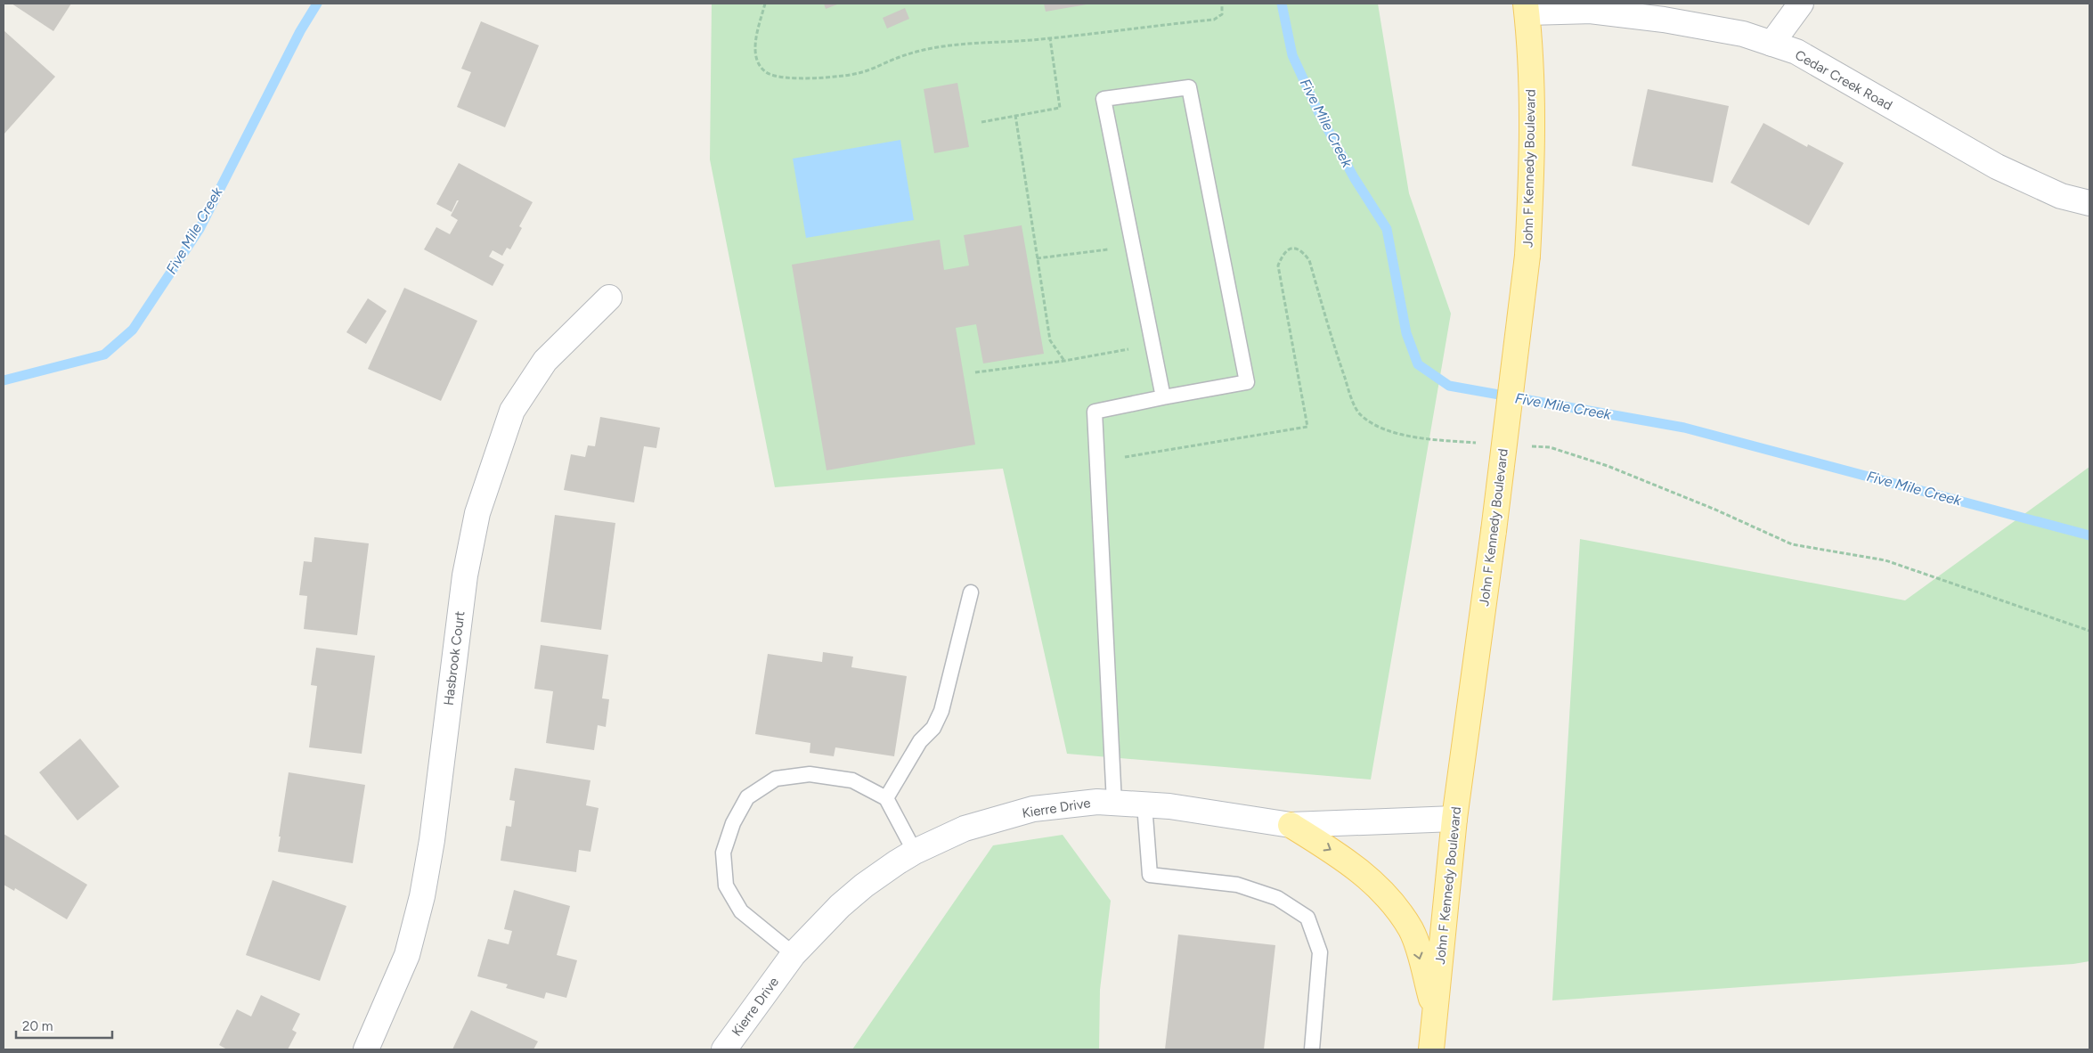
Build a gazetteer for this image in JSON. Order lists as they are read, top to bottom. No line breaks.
{"streets":{"main road":["John F Kennedy Boulevard"],"street":["Cedar Creek Road","Hasbrook Court","Kierre Drive"]},"crossings":[["Cedar Creek Road","John F Kennedy Boulevard"],["John F Kennedy Boulevard","Kierre Drive"]],"water":["Five Mile Creek"],"scale_bar":"20 m"}
